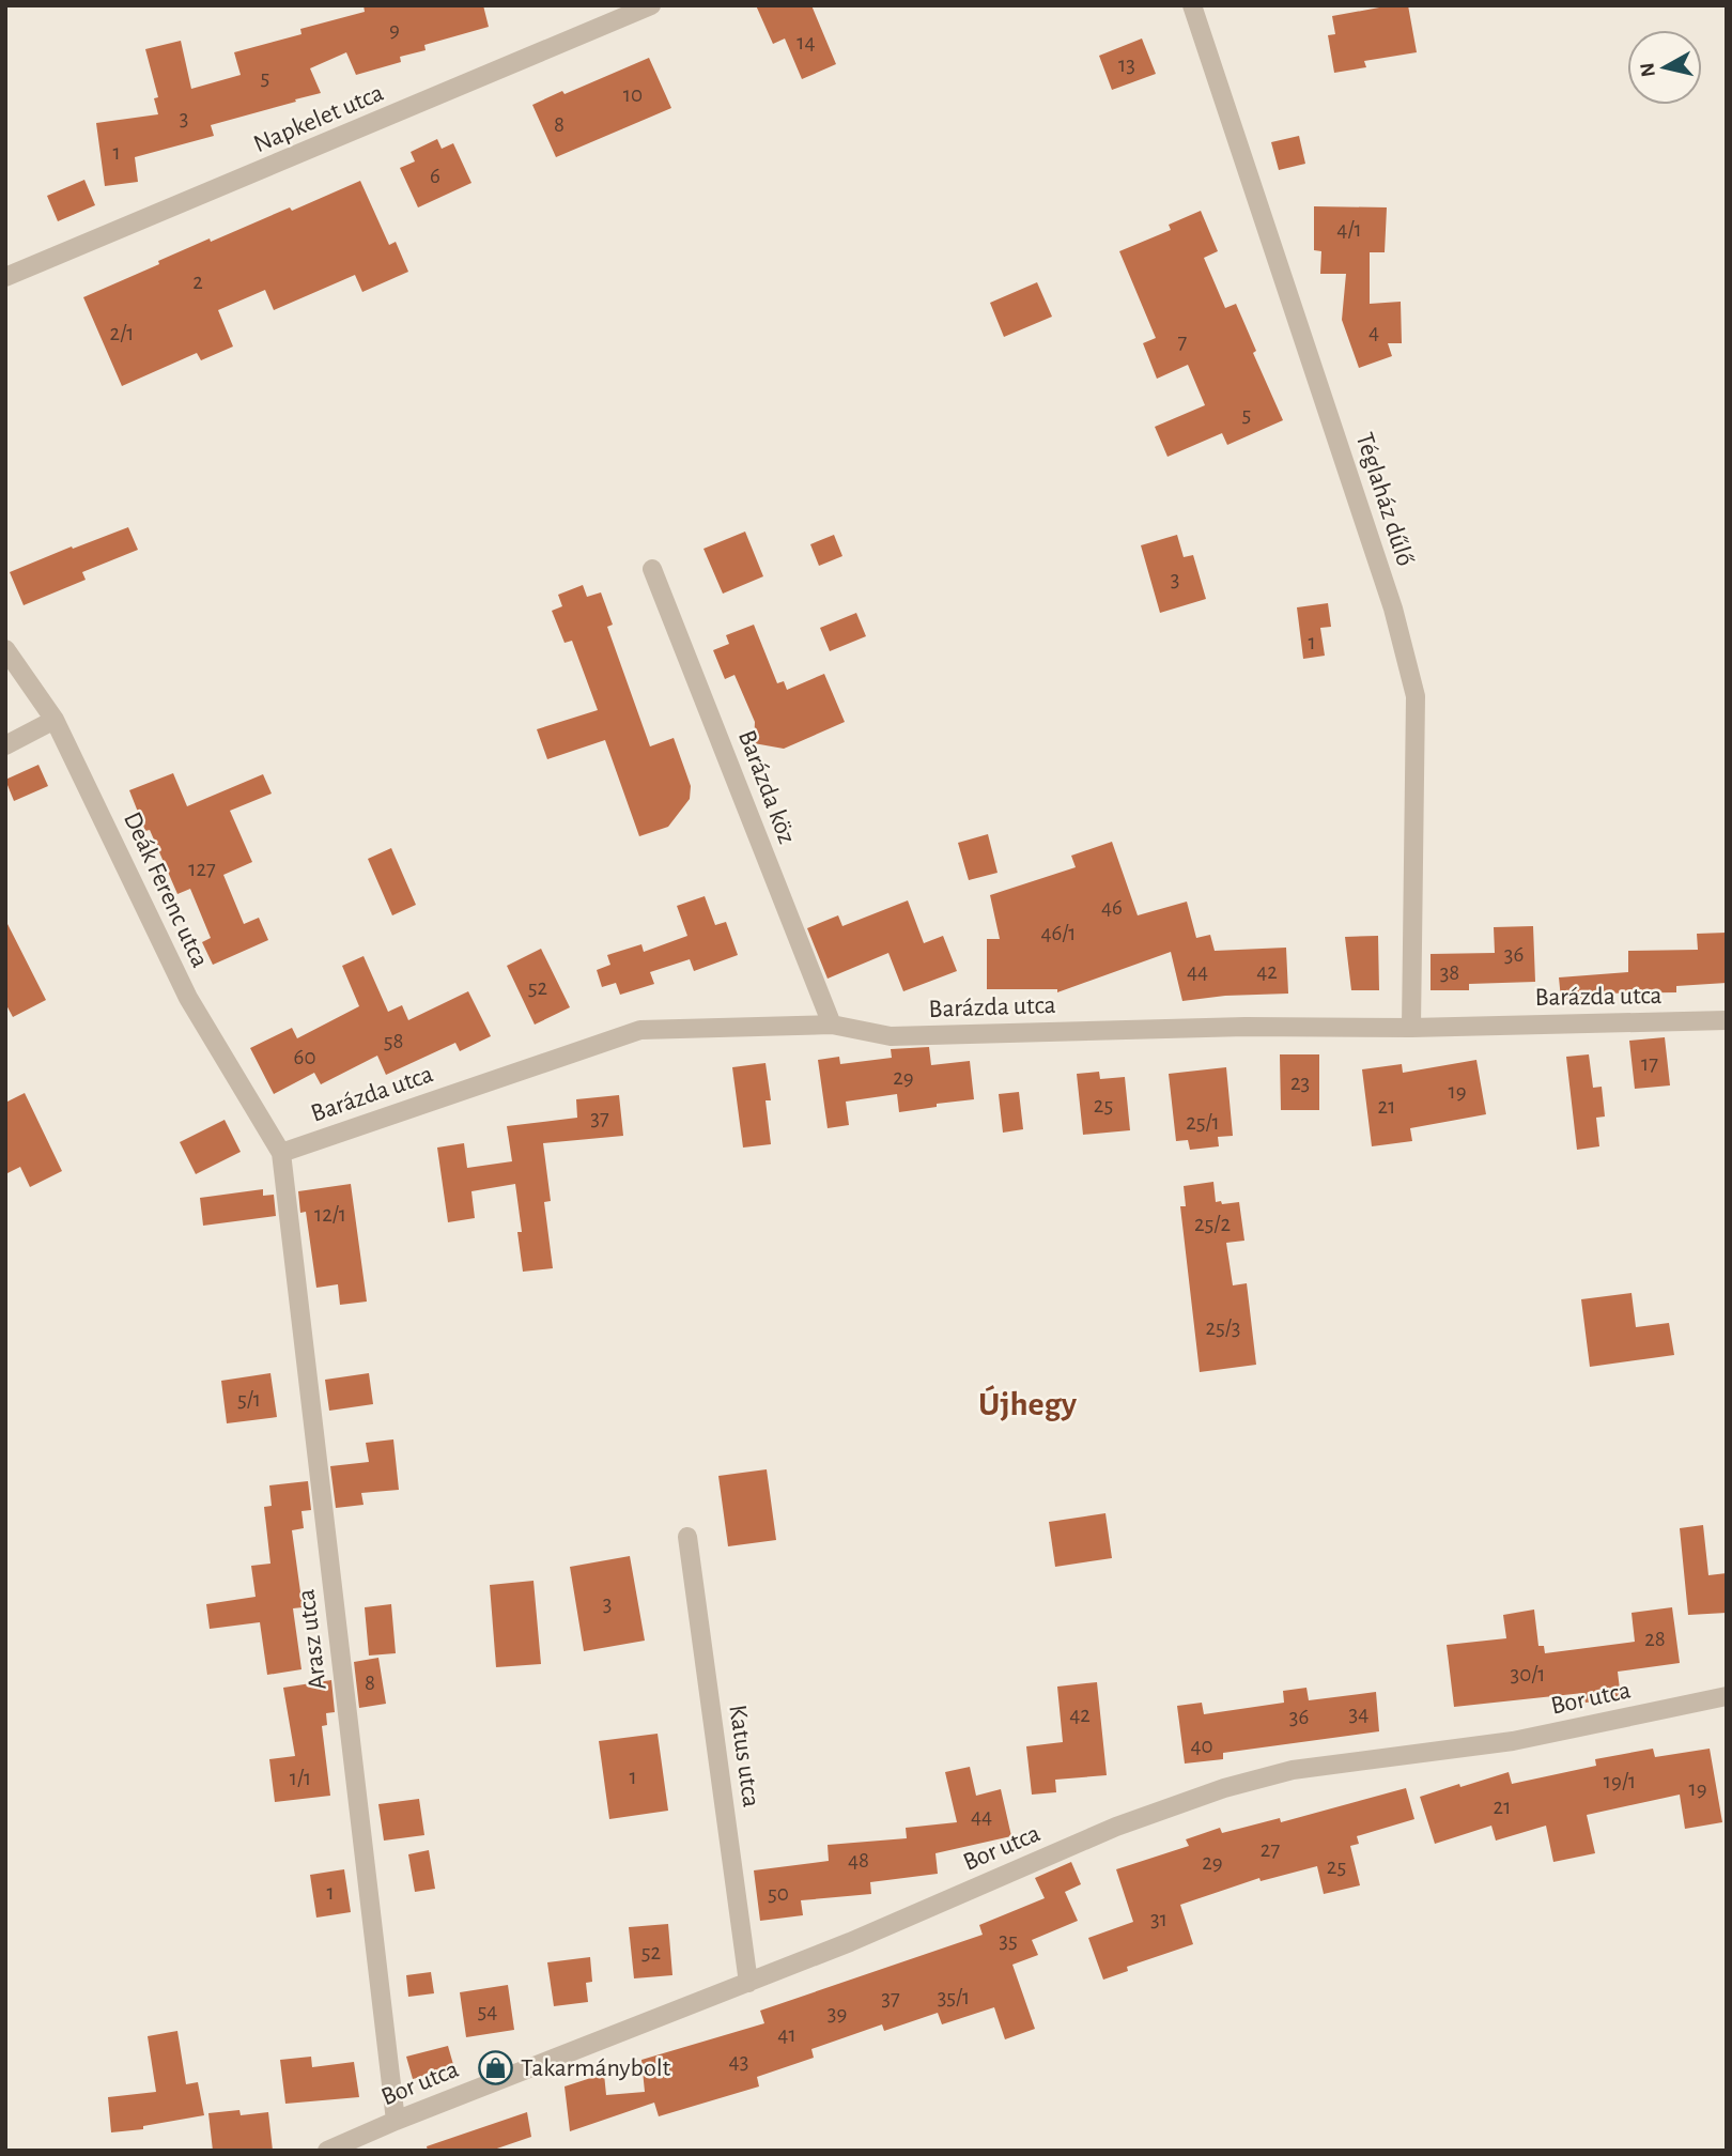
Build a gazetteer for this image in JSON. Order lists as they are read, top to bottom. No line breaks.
{"streets":{"street":["Napkelet utca","Téglaház dűlő","Barázda köz","Deák Ferenc utca","Barázda utca","Arasz utca","Bor utca","Katus utca"]},"crossings":[["Téglaház dűlő","Barázda utca"],["Barázda köz","Barázda utca"],["Deák Ferenc utca","Barázda utca"],["Deák Ferenc utca","Arasz utca"],["Barázda utca","Arasz utca"],["Arasz utca","Bor utca"],["Bor utca","Katus utca"]],"districts":["Újhegy"],"places":{"shop":["Takarmánybolt"]},"house_numbers":["9","14","13","5","10","3","8","1","6","4/1","2","4","2/1","7","5","3","1","127","46","46/1","36","44","42","38","52","58","60","17","29","23","19","25","21","37","25/1","12/1","25/2","25/3","5/1","3","28","30/1","8","34","42","36","40","1","1/1","19/1","19","21","44","27","48","29","25","1","50","31","35","52","35/1","37","54","39","41","43"],"north":"left"}
